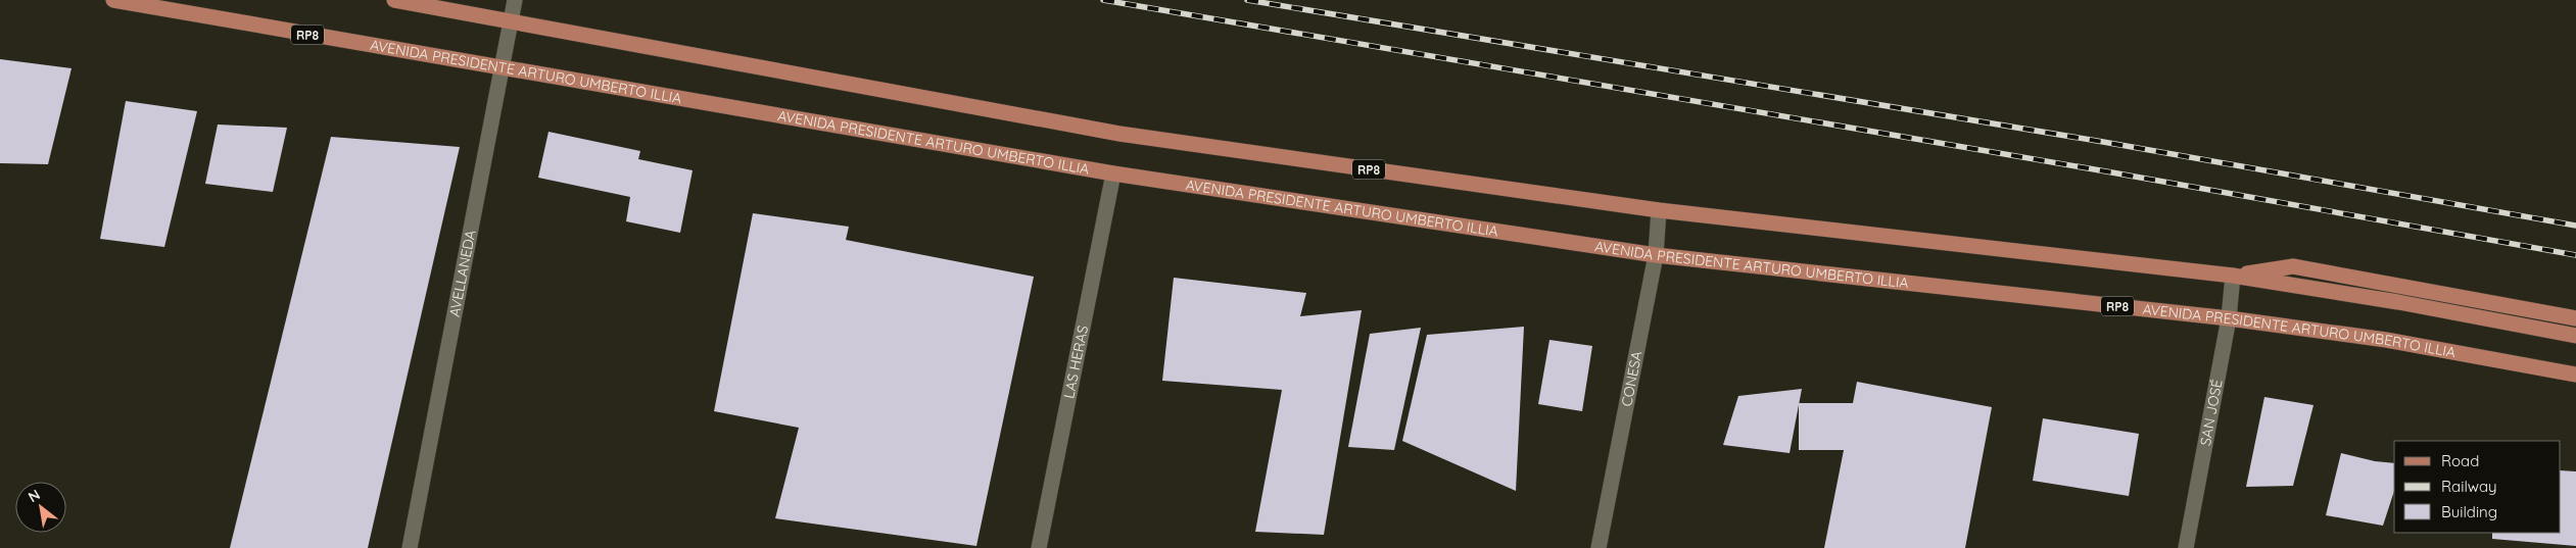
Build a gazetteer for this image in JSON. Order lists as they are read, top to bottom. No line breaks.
{"streets":{"main road":["RP8","AVENIDA PRESIDENTE ARTURO UMBERTO ILLIA"],"street":["AVELLANEDA","LAS HERAS","CONESA","SAN JOSÉ"]},"crossings":[["RP8","AVELLANEDA"],["RP8","CONESA"],["RP8","SAN JOSÉ"],["AVENIDA PRESIDENTE ARTURO UMBERTO ILLIA","AVELLANEDA"],["AVENIDA PRESIDENTE ARTURO UMBERTO ILLIA","LAS HERAS"],["AVENIDA PRESIDENTE ARTURO UMBERTO ILLIA","CONESA"],["AVENIDA PRESIDENTE ARTURO UMBERTO ILLIA","SAN JOSÉ"]],"legend":["Road","Railway","Building"],"north":"top left"}
